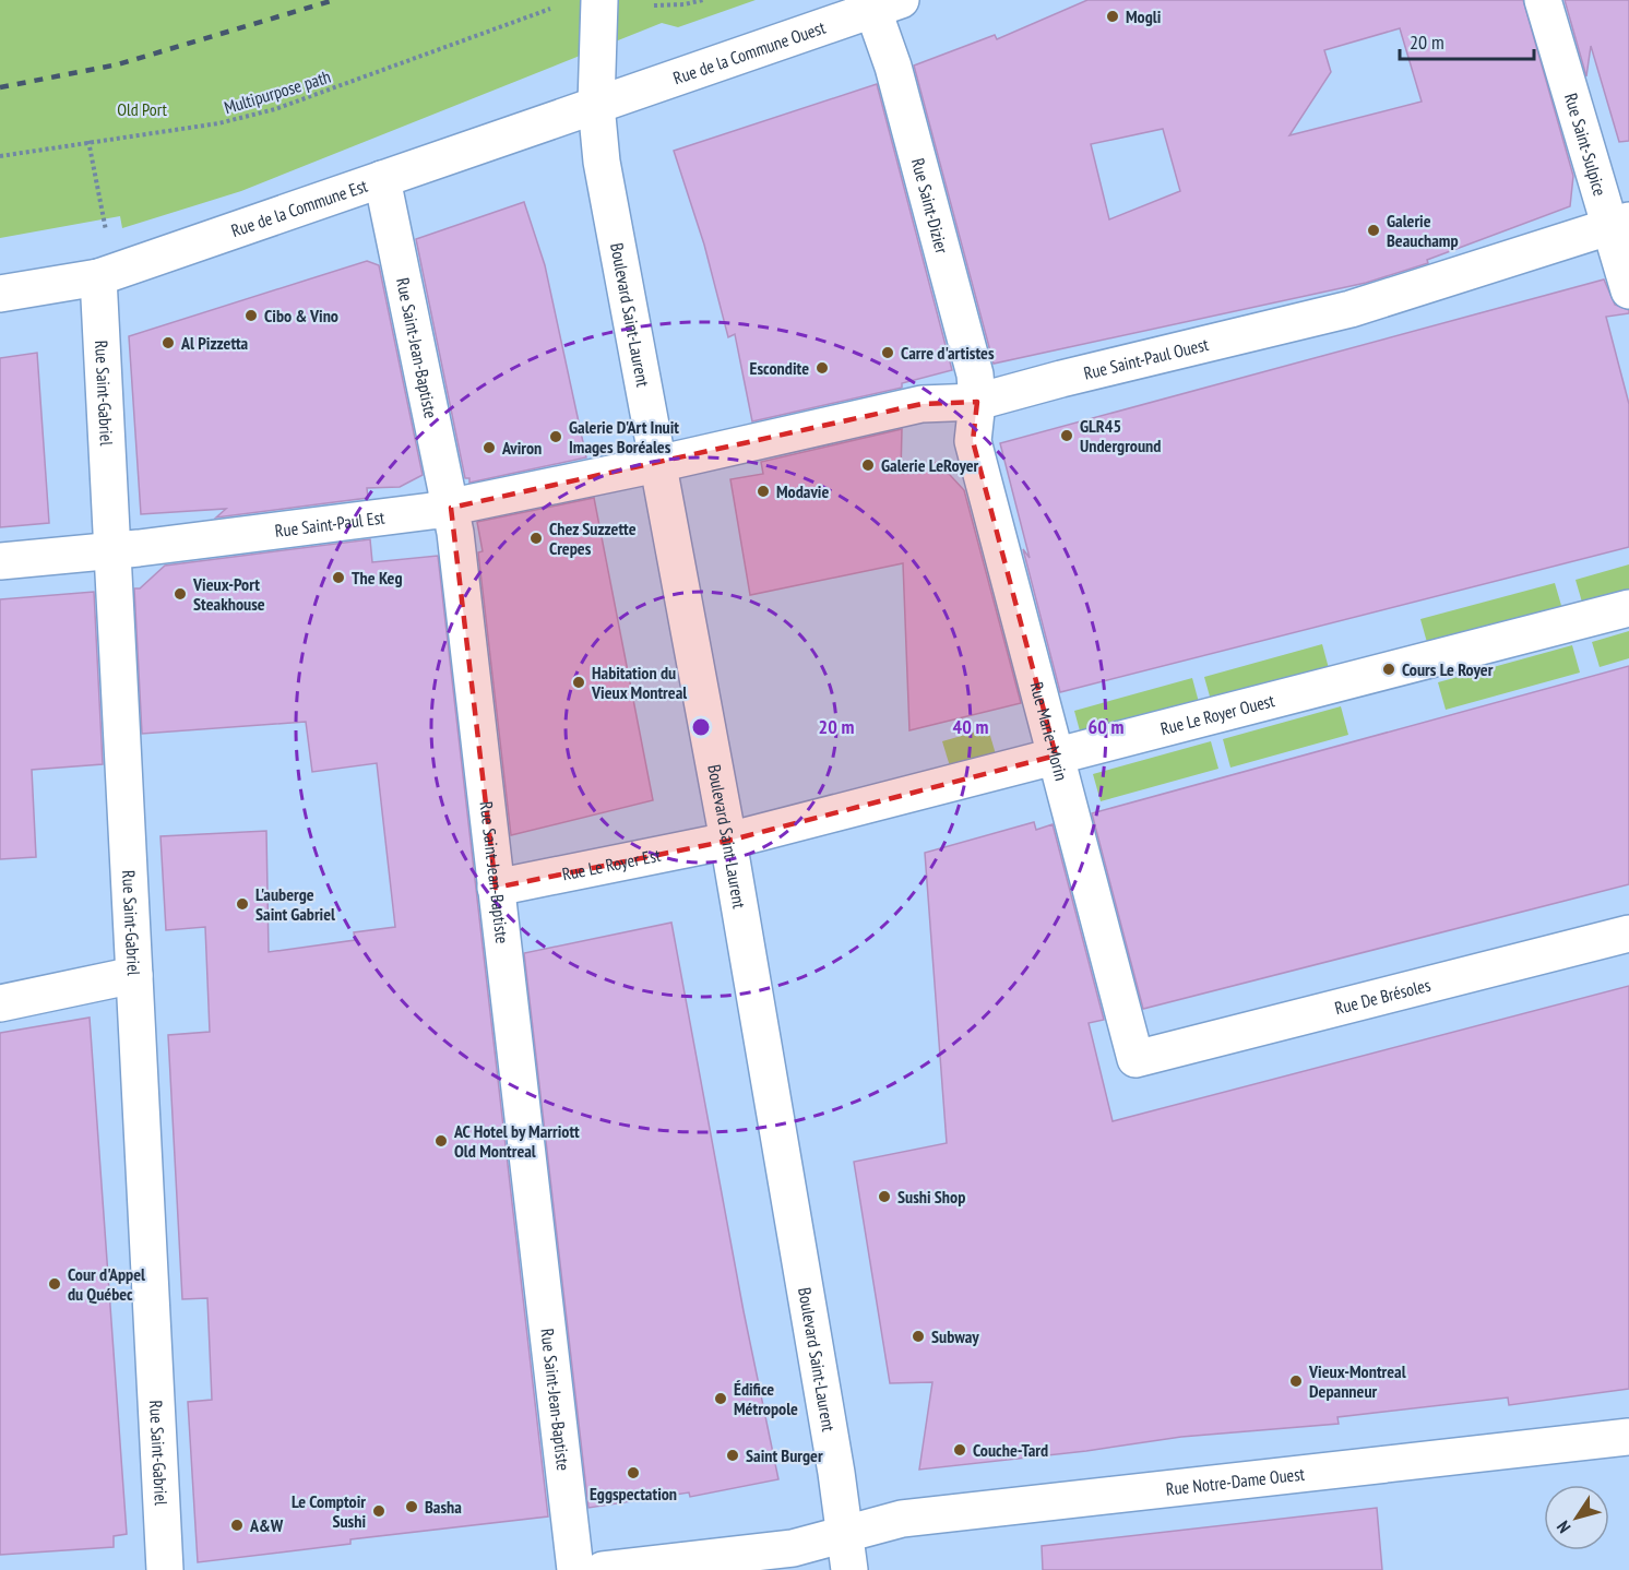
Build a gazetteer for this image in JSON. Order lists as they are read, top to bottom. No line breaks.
{"streets":{"street":["Rue de la Commune Ouest","Rue Saint-Sulpice","Rue Saint-Dizier","Rue de la Commune Est","Boulevard Saint-Laurent","Rue Saint-Jean-Baptiste","Rue Saint-Paul Ouest","Rue Saint-Gabriel","Rue Saint-Paul Est","Rue Le Royer Ouest","Rue Marie-Morin","Rue Le Royer Est","Rue De Brésoles","Rue Notre-Dame Ouest"],"path":["Multipurpose path"]},"crossings":[["Rue de la Commune Ouest","Rue Saint-Dizier"],["Rue de la Commune Ouest","Rue de la Commune Est"],["Rue de la Commune Ouest","Boulevard Saint-Laurent"],["Rue Saint-Sulpice","Rue Saint-Paul Ouest"],["Rue Saint-Dizier","Rue Saint-Paul Ouest"],["Rue Saint-Dizier","Rue Marie-Morin"],["Rue de la Commune Est","Boulevard Saint-Laurent"],["Rue de la Commune Est","Rue Saint-Jean-Baptiste"],["Rue de la Commune Est","Rue Saint-Gabriel"],["Boulevard Saint-Laurent","Rue Saint-Paul Ouest"],["Boulevard Saint-Laurent","Rue Saint-Paul Est"],["Boulevard Saint-Laurent","Rue Le Royer Ouest"],["Boulevard Saint-Laurent","Rue Le Royer Est"],["Boulevard Saint-Laurent","Rue Notre-Dame Ouest"],["Rue Saint-Jean-Baptiste","Rue Saint-Paul Est"],["Rue Saint-Jean-Baptiste","Rue Le Royer Est"],["Rue Saint-Paul Ouest","Rue Saint-Paul Est"],["Rue Saint-Paul Ouest","Rue Marie-Morin"],["Rue Saint-Gabriel","Rue Saint-Paul Est"],["Rue Le Royer Ouest","Rue Marie-Morin"],["Rue Le Royer Ouest","Rue Le Royer Est"],["Rue Marie-Morin","Rue De Brésoles"]],"parks":["Old Port"],"places":["Mogli","Galerie Beauchamp","Cibo & Vino","Al Pizzetta","Carre d'artistes","Escondite","GLR45 Underground","Galerie D'Art Inuit Images Boréales","Aviron","Galerie LeRoyer","Modavie","Chez Suzzette Crepes","The Keg","Vieux-Port Steakhouse","Cours Le Royer","Habitation du Vieux Montreal","L'auberge Saint Gabriel","AC Hotel by Marriott Old Montreal","Sushi Shop","Cour d'Appel du Québec","Subway","Vieux-Montreal Depanneur","Édifice Métropole","Couche-Tard","Saint Burger","Eggspectation","Basha","Le Comptoir Sushi","A&W"],"scale_bar":"20 m","north":"bottom left","rings":["20 m","40 m","60 m"]}
